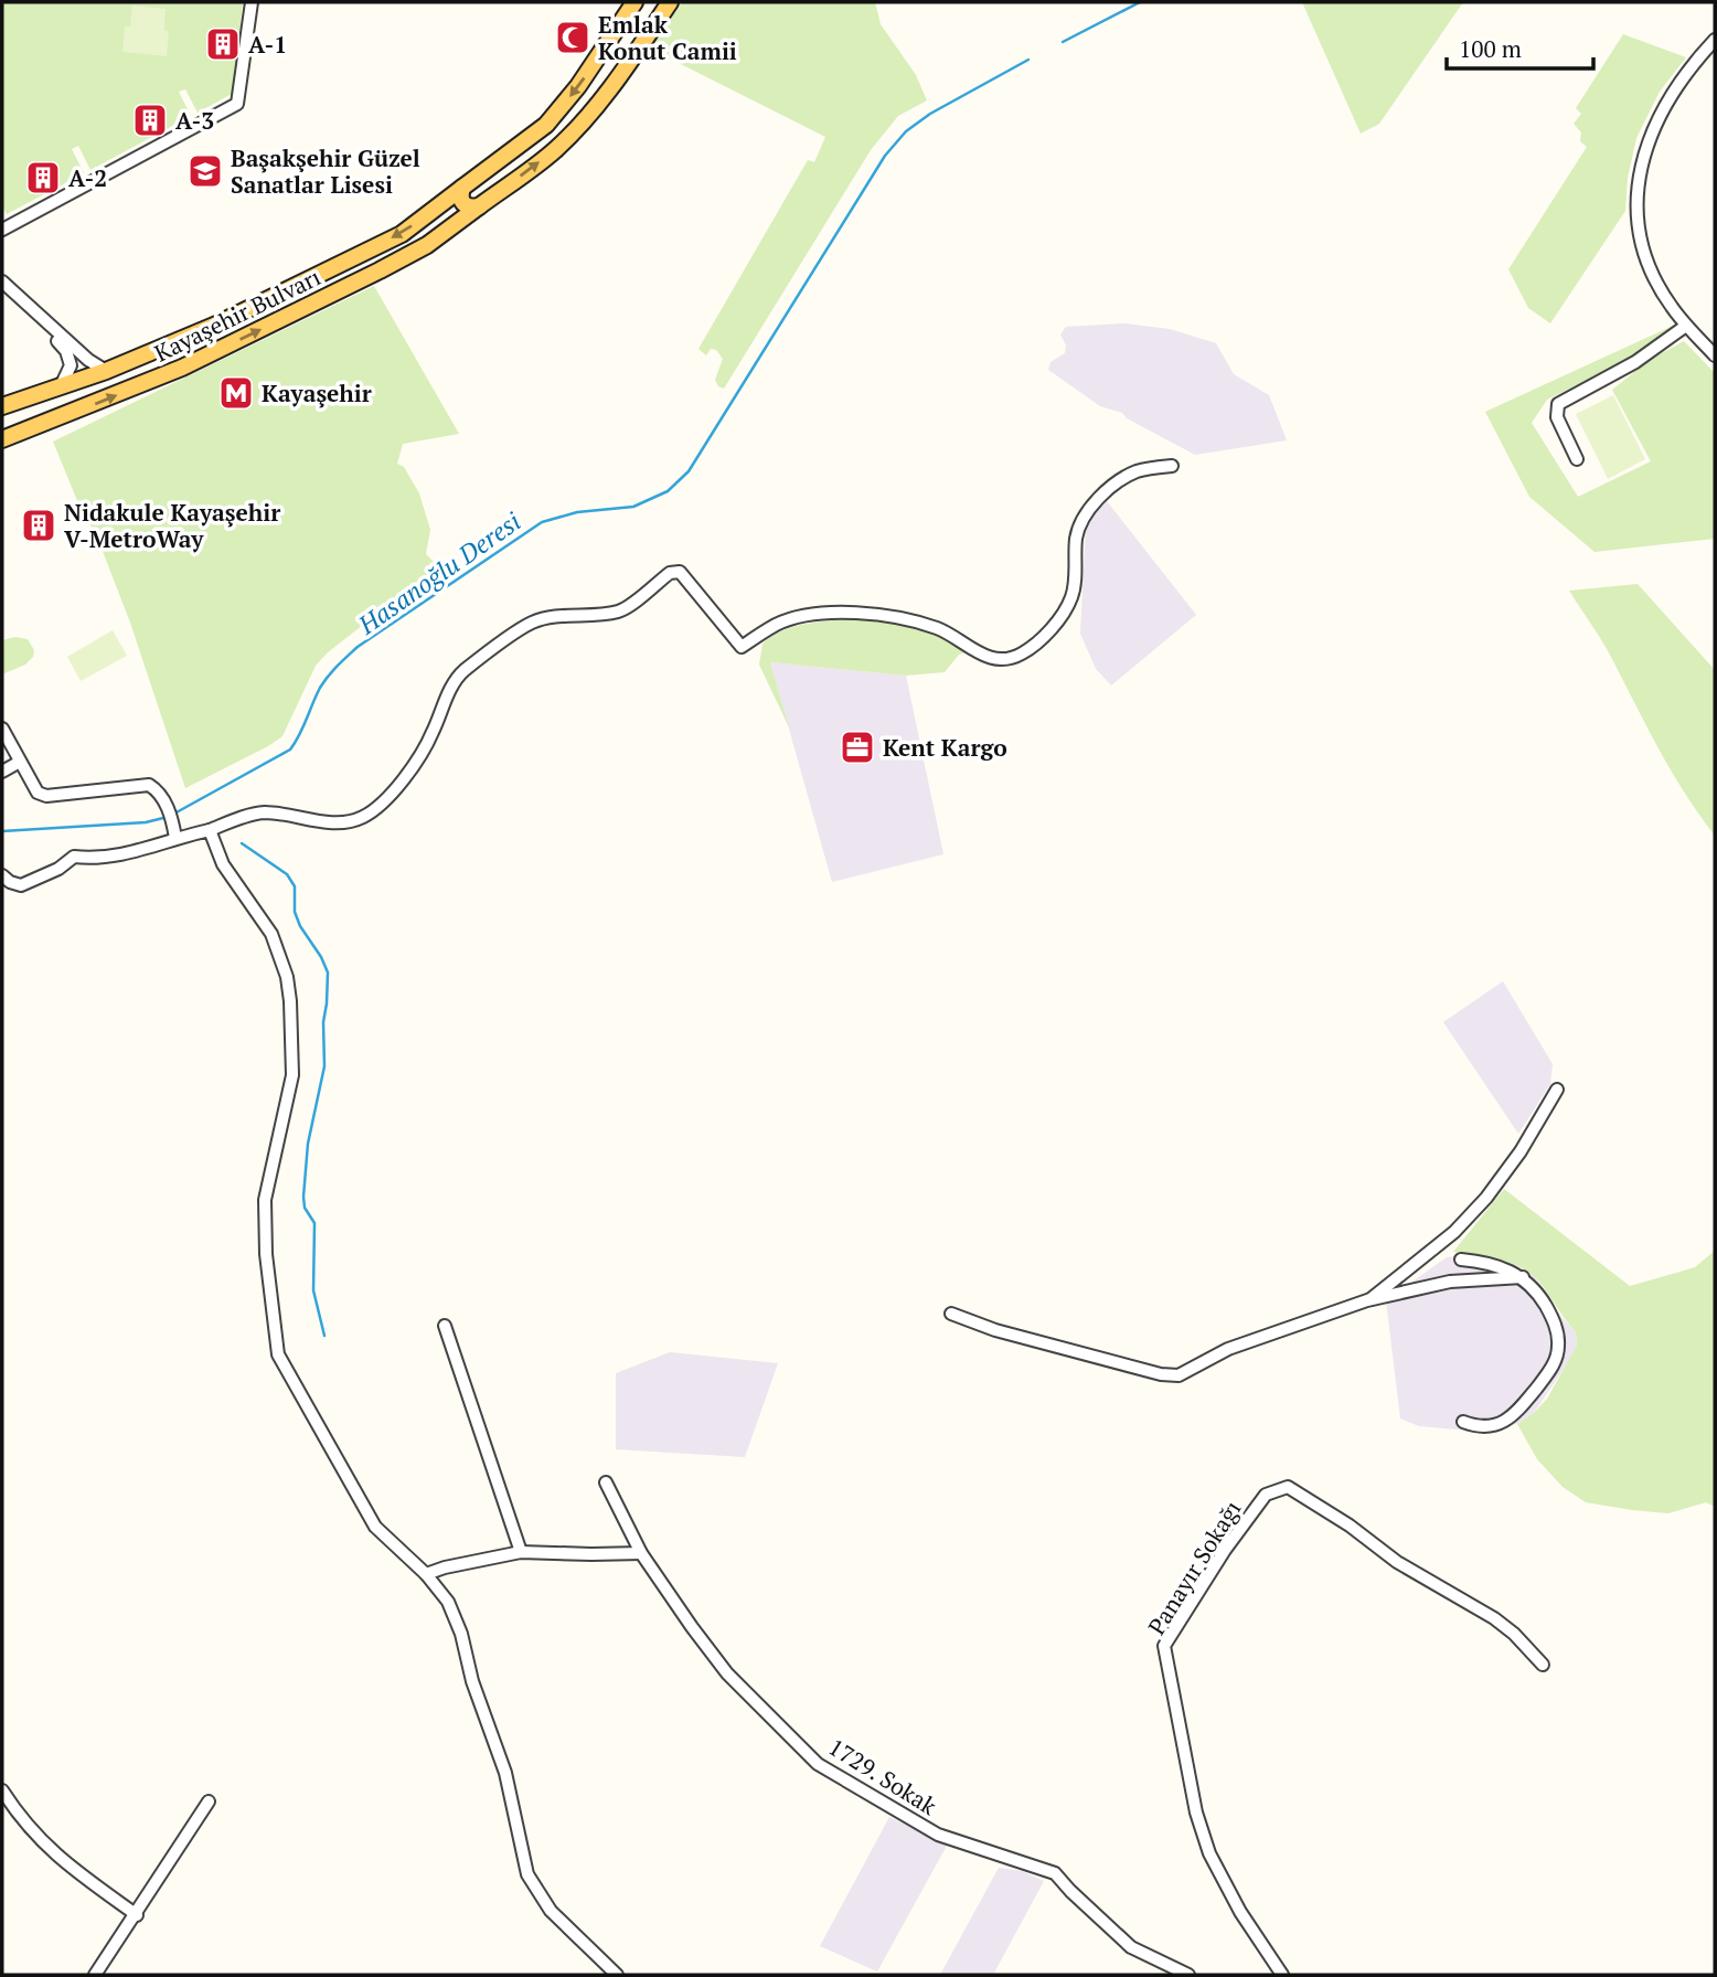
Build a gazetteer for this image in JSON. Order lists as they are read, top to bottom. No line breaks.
{"streets":{"main road":["Kayaşehir Bulvarı"],"street":["Panayır Sokağı","1729. Sokak"]},"water":["Hasanoğlu Deresi"],"places":{"mosque":["Emlak Konut Camii"],"building":["A-1","A-3","A-2","Nidakule Kayaşehir V-MetroWay"],"school or university":["Başakşehir Güzel Sanatlar Lisesi"],"metro station":["Kayaşehir"],"office":["Kent Kargo"]},"scale_bar":"100 m"}
